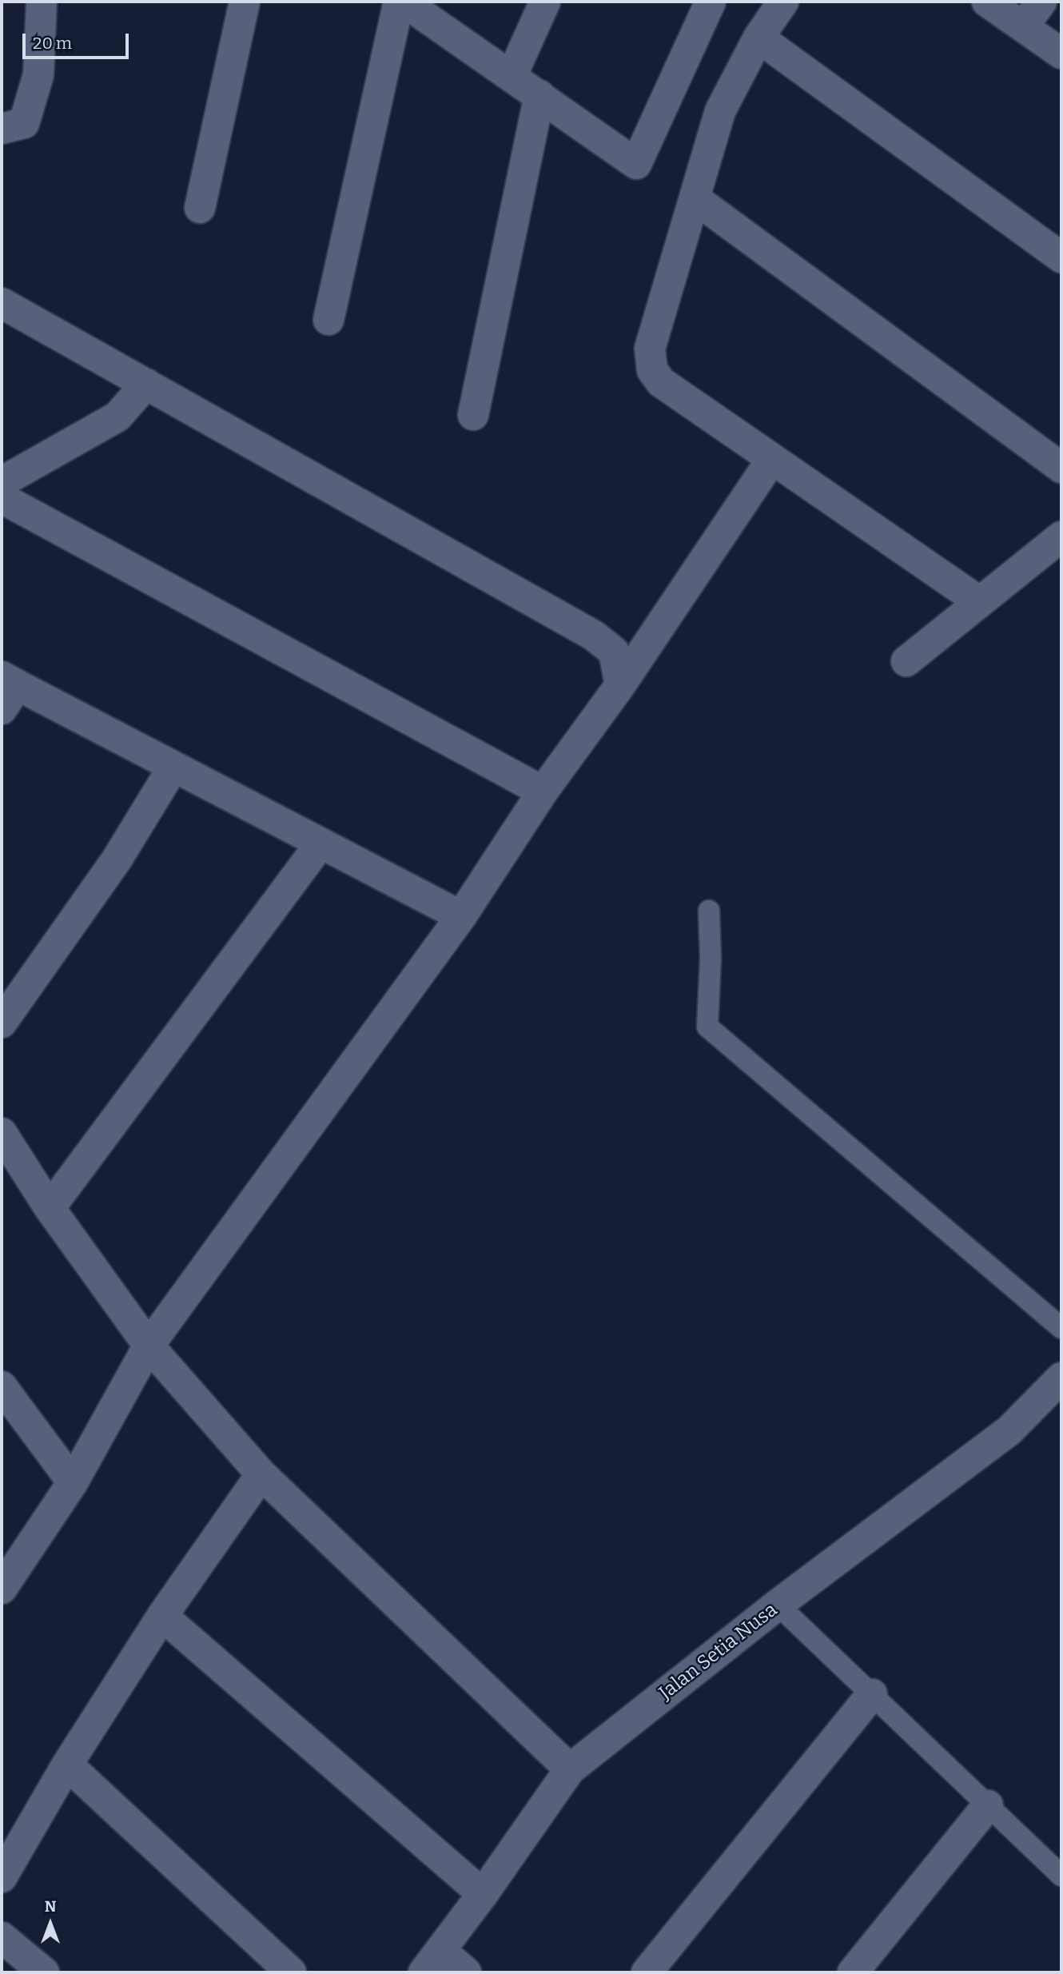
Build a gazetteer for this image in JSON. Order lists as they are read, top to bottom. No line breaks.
{"streets":{"street":["Jalan Setia Nusa"]},"scale_bar":"20 m","north":"top"}
